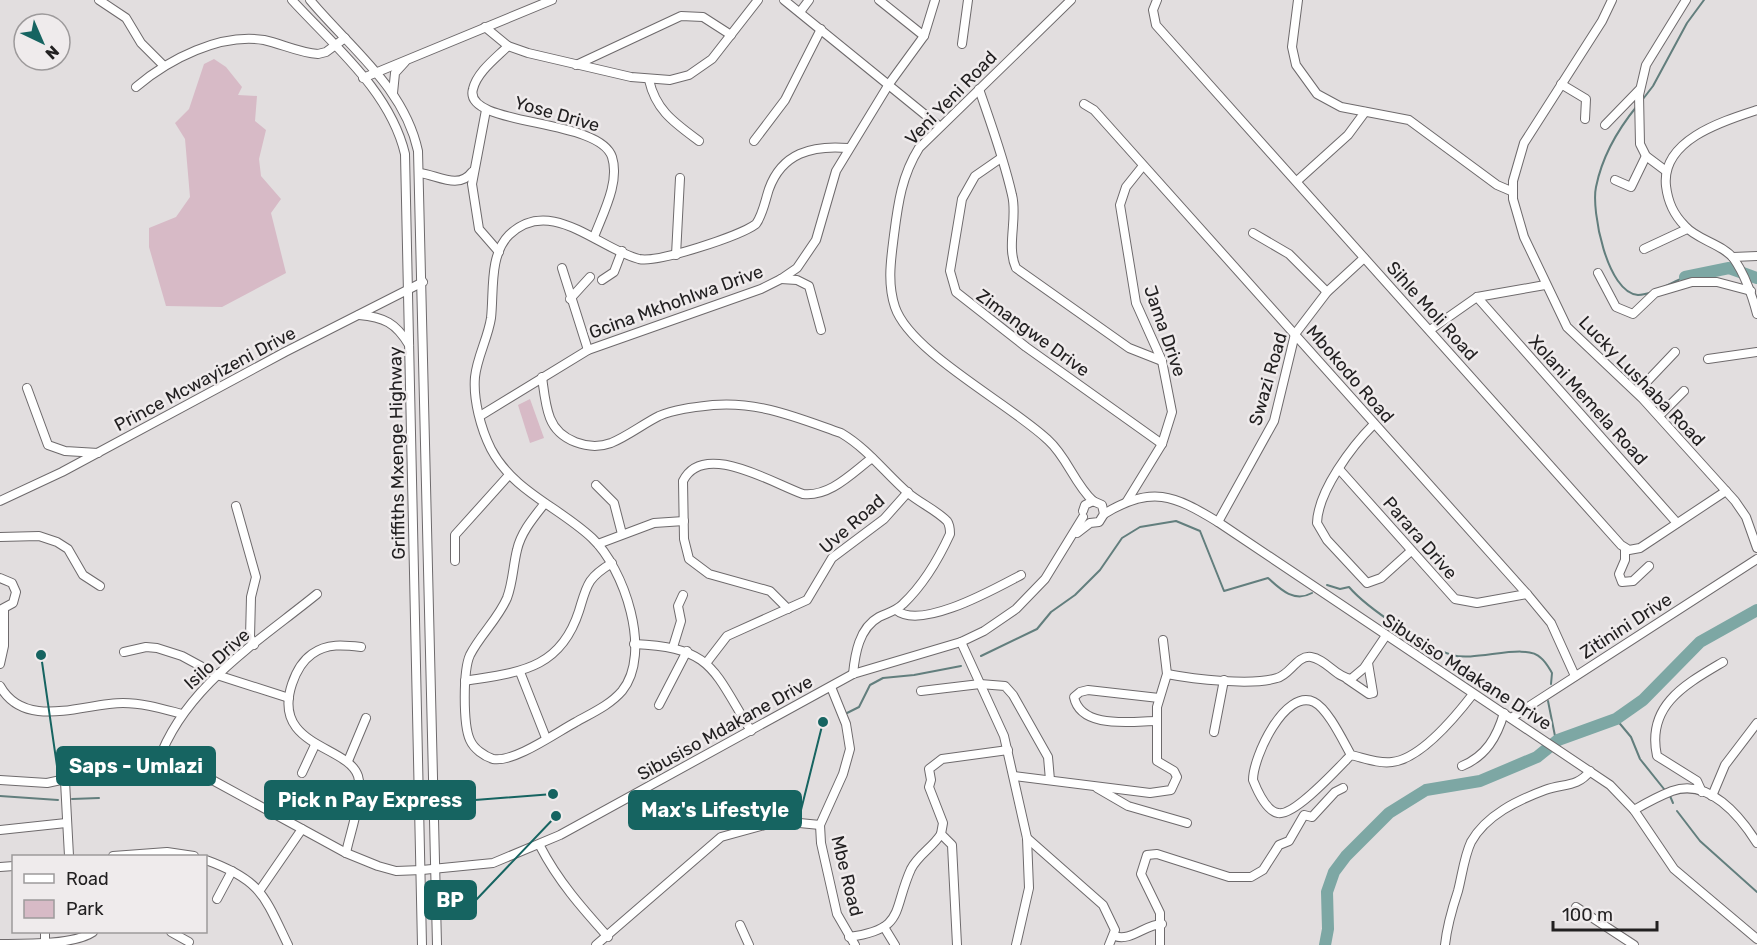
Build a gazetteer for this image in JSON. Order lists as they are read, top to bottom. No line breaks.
{"streets":{"street":["Veni Yeni Road","Yose Drive","Gcina Mkhohlwa Drive","Sihle Moli Road","Jama Drive","Zimangwe Drive","Mbokodo Road","Prince Mcwayizeni Drive","Swazi Road","Lucky Lushaba Road","Xolani Memela Road","Griffiths Mxenge Highway","Uve Road","Parara Drive","Zitinini Drive","Isilo Drive","Sibusiso Mdakane Drive","Mbe Road"]},"crossings":[["Veni Yeni Road","Sibusiso Mdakane Drive"],["Sihle Moli Road","Swazi Road"],["Jama Drive","Zimangwe Drive"],["Jama Drive","Mbokodo Road"],["Jama Drive","Sibusiso Mdakane Drive"],["Mbokodo Road","Swazi Road"],["Mbokodo Road","Parara Drive"],["Mbokodo Road","Zitinini Drive"],["Prince Mcwayizeni Drive","Griffiths Mxenge Highway"],["Swazi Road","Sibusiso Mdakane Drive"],["Griffiths Mxenge Highway","Sibusiso Mdakane Drive"],["Zitinini Drive","Sibusiso Mdakane Drive"],["Isilo Drive","Sibusiso Mdakane Drive"],["Sibusiso Mdakane Drive","Mbe Road"]],"places":["Saps - Umlazi","Max's Lifestyle","Pick n Pay Express","BP"],"legend":["Road","Park"],"scale_bar":"100 m","north":"bottom right"}
